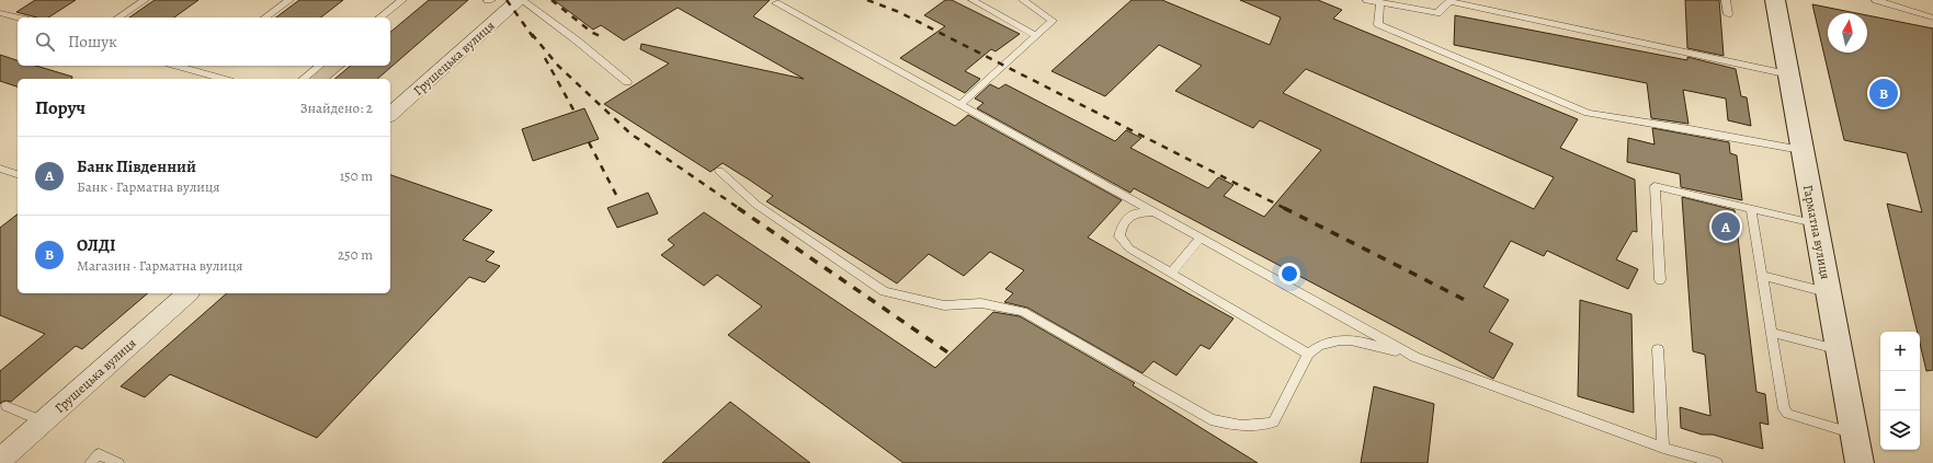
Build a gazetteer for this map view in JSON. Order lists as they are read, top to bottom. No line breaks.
{"streets":{"street":["Грушецька вулиця","Гарматна вулиця"]},"north":"top","page":{"search":"Пошук","pins":["B","A"],"heading":["Поруч","Знайдено: 2"],"list":[{"mark":"A","name":"Банк Південний","note":"Банк · Гарматна вулиця","value":"150 m"},{"mark":"B","name":"ОЛДІ","note":"Магазин · Гарматна вулиця","value":"250 m"}],"map_buttons":["+","−"]}}
